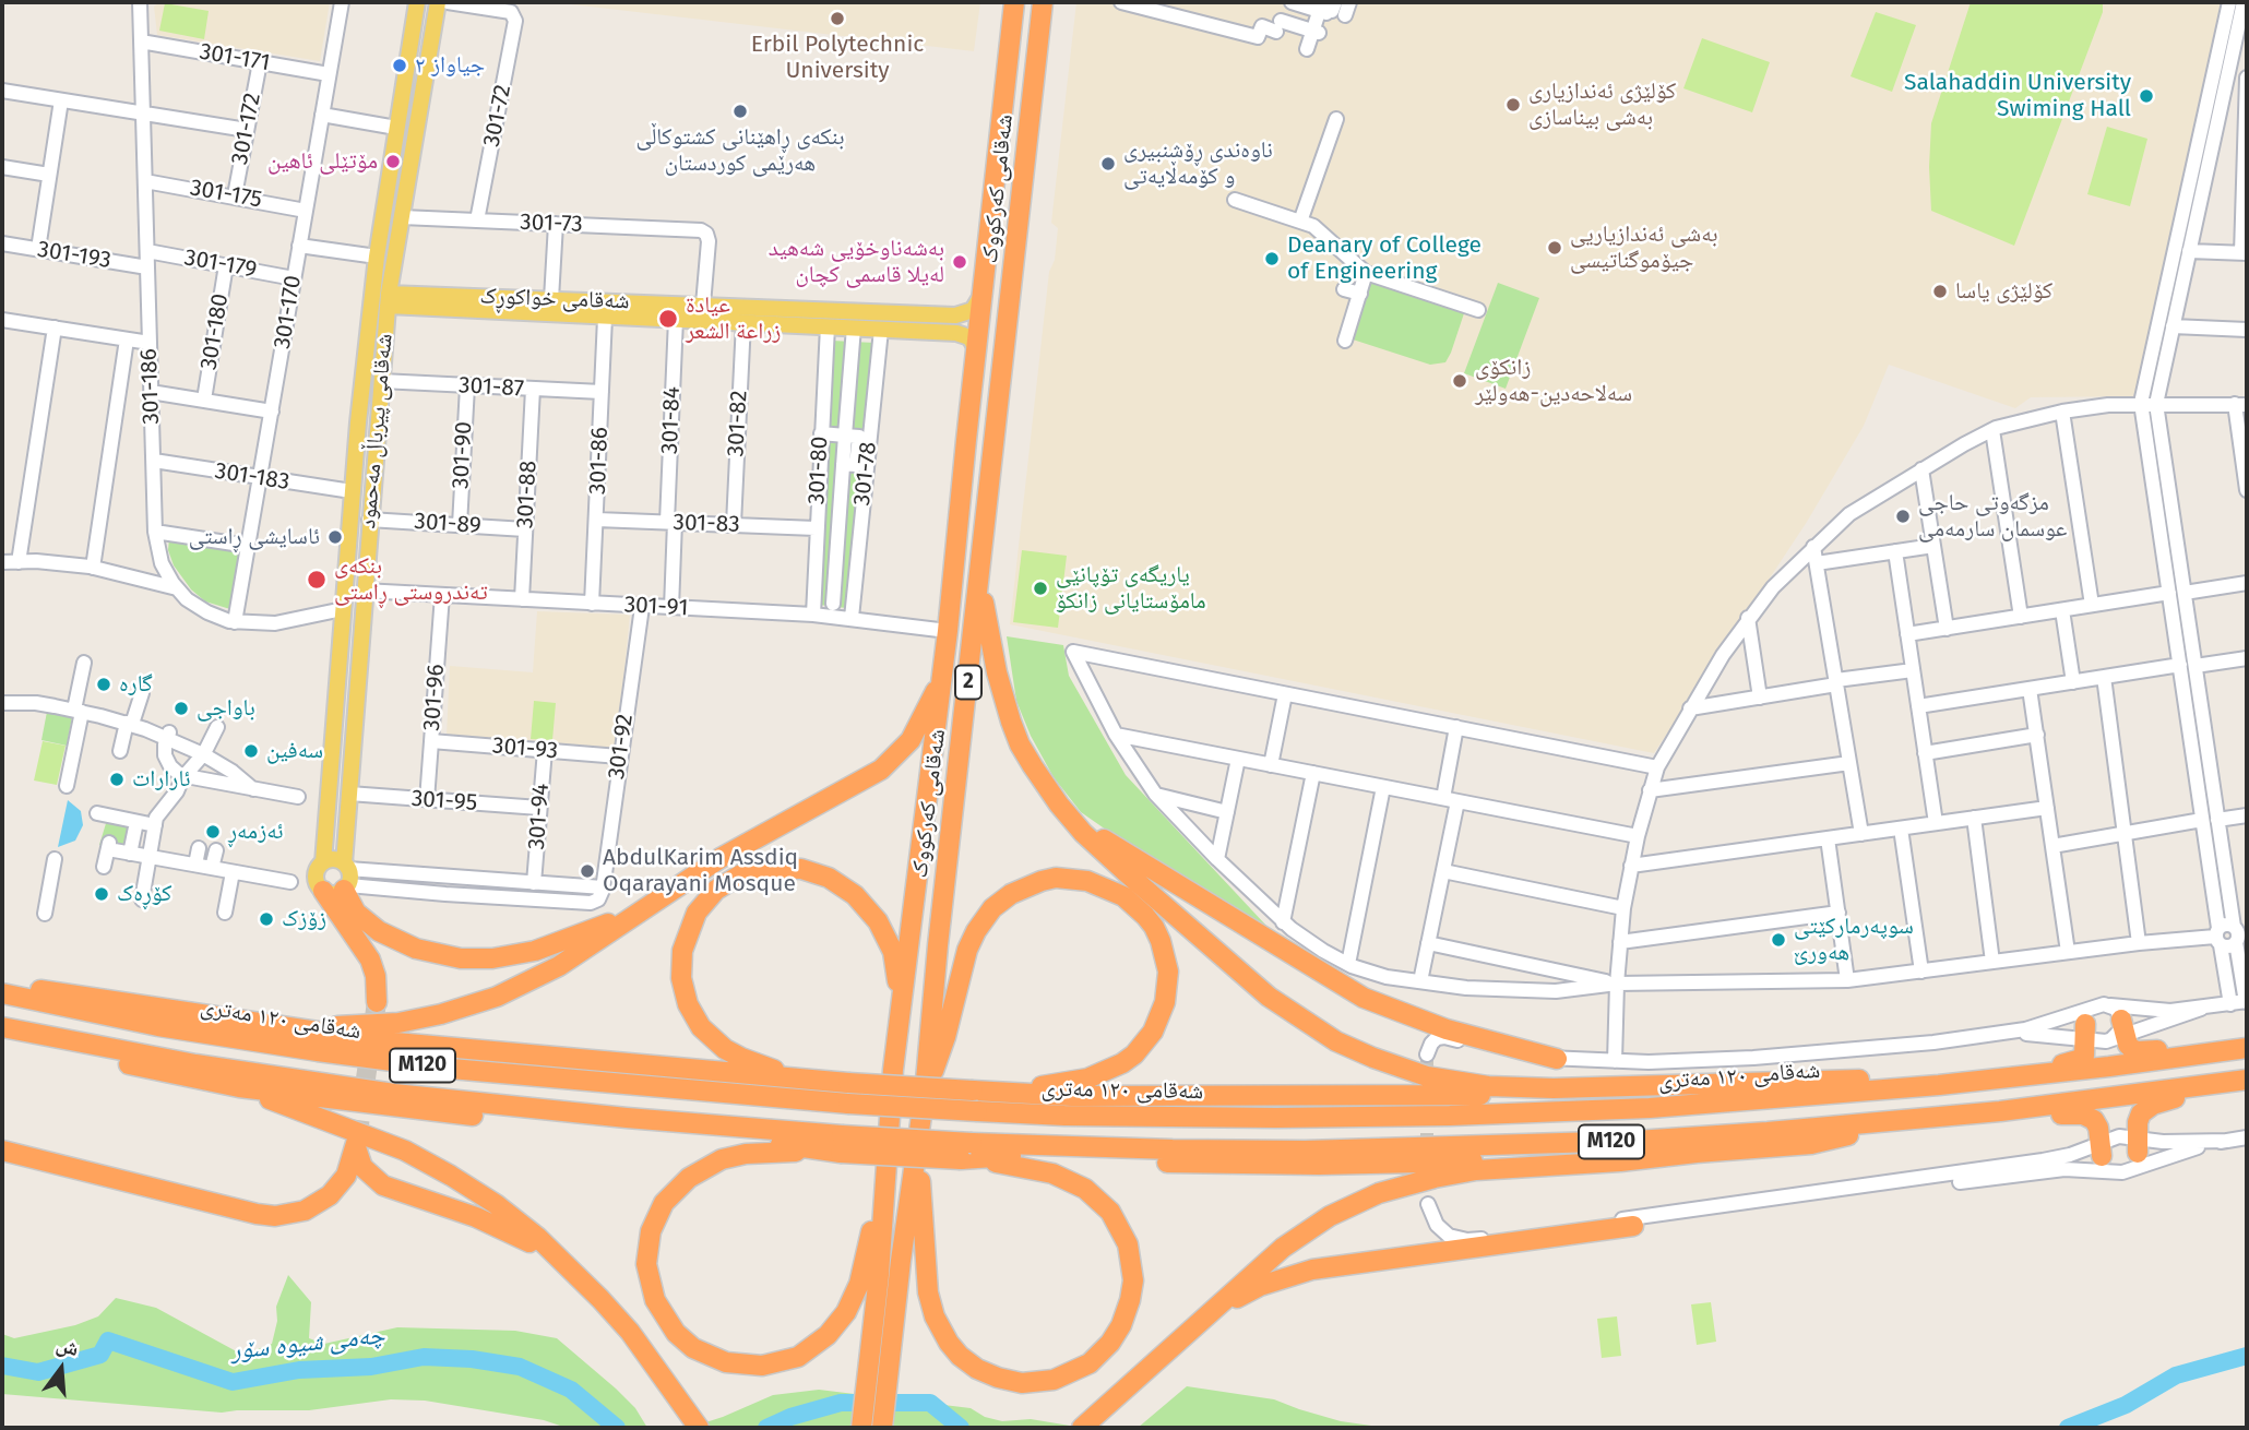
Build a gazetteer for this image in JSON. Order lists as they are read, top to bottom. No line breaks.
{"streets":{"highway":["شەقامی کەرکووک","2","شەقامی ١٢٠ مەتری","M120"],"main road":["شەقامی خواکوڕک","شەقامی پیرباڵ مەحمود"],"street":["301-171","301-72","301-172","301-175","301-73","301-193","301-179","301-170","301-180","301-186","301-87","301-84","301-82","301-90","301-86","301-80","301-78","301-183","301-88","301-89","301-83","301-91","301-96","301-92","301-93","301-95","301-94"]},"crossings":[["301-171","301-172"],["301-171","301-170"],["301-171","301-186"],["301-72","301-73"],["301-172","301-175"],["شەقامی کەرکووک","شەقامی خواکوڕک"],["شەقامی کەرکووک","301-91"],["301-175","301-170"],["301-175","301-186"],["301-73","شەقامی خواکوڕک"],["301-73","شەقامی پیرباڵ مەحمود"],["301-193","301-186"],["301-179","301-170"],["301-179","301-180"],["301-179","301-186"],["شەقامی خواکوڕک","301-84"],["شەقامی خواکوڕک","301-82"],["شەقامی خواکوڕک","شەقامی پیرباڵ مەحمود"],["شەقامی خواکوڕک","301-86"],["شەقامی خواکوڕک","301-80"],["شەقامی خواکوڕک","301-78"],["301-170","301-186"],["301-170","301-183"],["301-186","شەقامی پیرباڵ مەحمود"],["301-186","301-183"],["301-87","شەقامی پیرباڵ مەحمود"],["301-87","301-90"],["301-87","301-86"],["301-87","301-88"],["301-84","301-83"],["301-84","301-91"],["301-82","301-83"],["شەقامی پیرباڵ مەحمود","301-183"],["شەقامی پیرباڵ مەحمود","301-89"],["شەقامی پیرباڵ مەحمود","301-91"],["شەقامی پیرباڵ مەحمود","301-95"],["301-90","301-89"],["301-86","301-83"],["301-86","301-91"],["301-80","301-83"],["301-80","301-91"],["301-78","301-91"],["301-88","301-89"],["301-88","301-91"],["301-91","301-96"],["301-91","301-92"],["301-96","301-93"],["301-96","301-95"],["301-92","301-93"],["301-93","301-94"],["301-95","301-94"]],"water":["چەمی شیوە سۆر"],"places":["Erbil Polytechnic University","جیاواز ٢","Salahaddin University Swiming Hall","کۆلێژی ئەندازیاری بەشی بیناسازی","بنکەی ڕاهێنانی کشتوکاڵی هەرێمی کوردستان","مۆتێلی ئاهین","ناوەندی ڕۆشنبیری و کۆمەڵایەتی","بەشی ئەندازیاریی جیۆموگناتیسی","Deanary of College of Engineering","بەشەناوخۆیی شەهید لەیلا قاسمی کچان","کۆلێژی یاسا","عيادة زراعة الشعر","زانکۆی سەلاحەدین-هەولێر","مزگەوتی حاجی عوسمان سارمەمی","ئاسایشی ڕاستی","بنکەی تەندروستی ڕاستی","یاریگەی تۆپانێی مامۆستایانی زانکۆ","گارە","باواجی","سەفین","ئارارات","ئەزمەڕ","AbdulKarim Assdiq Oqarayani Mosque","کۆڕەک","زۆزک","سوپەرمارکێتی هەورێ"],"north":"top"}
